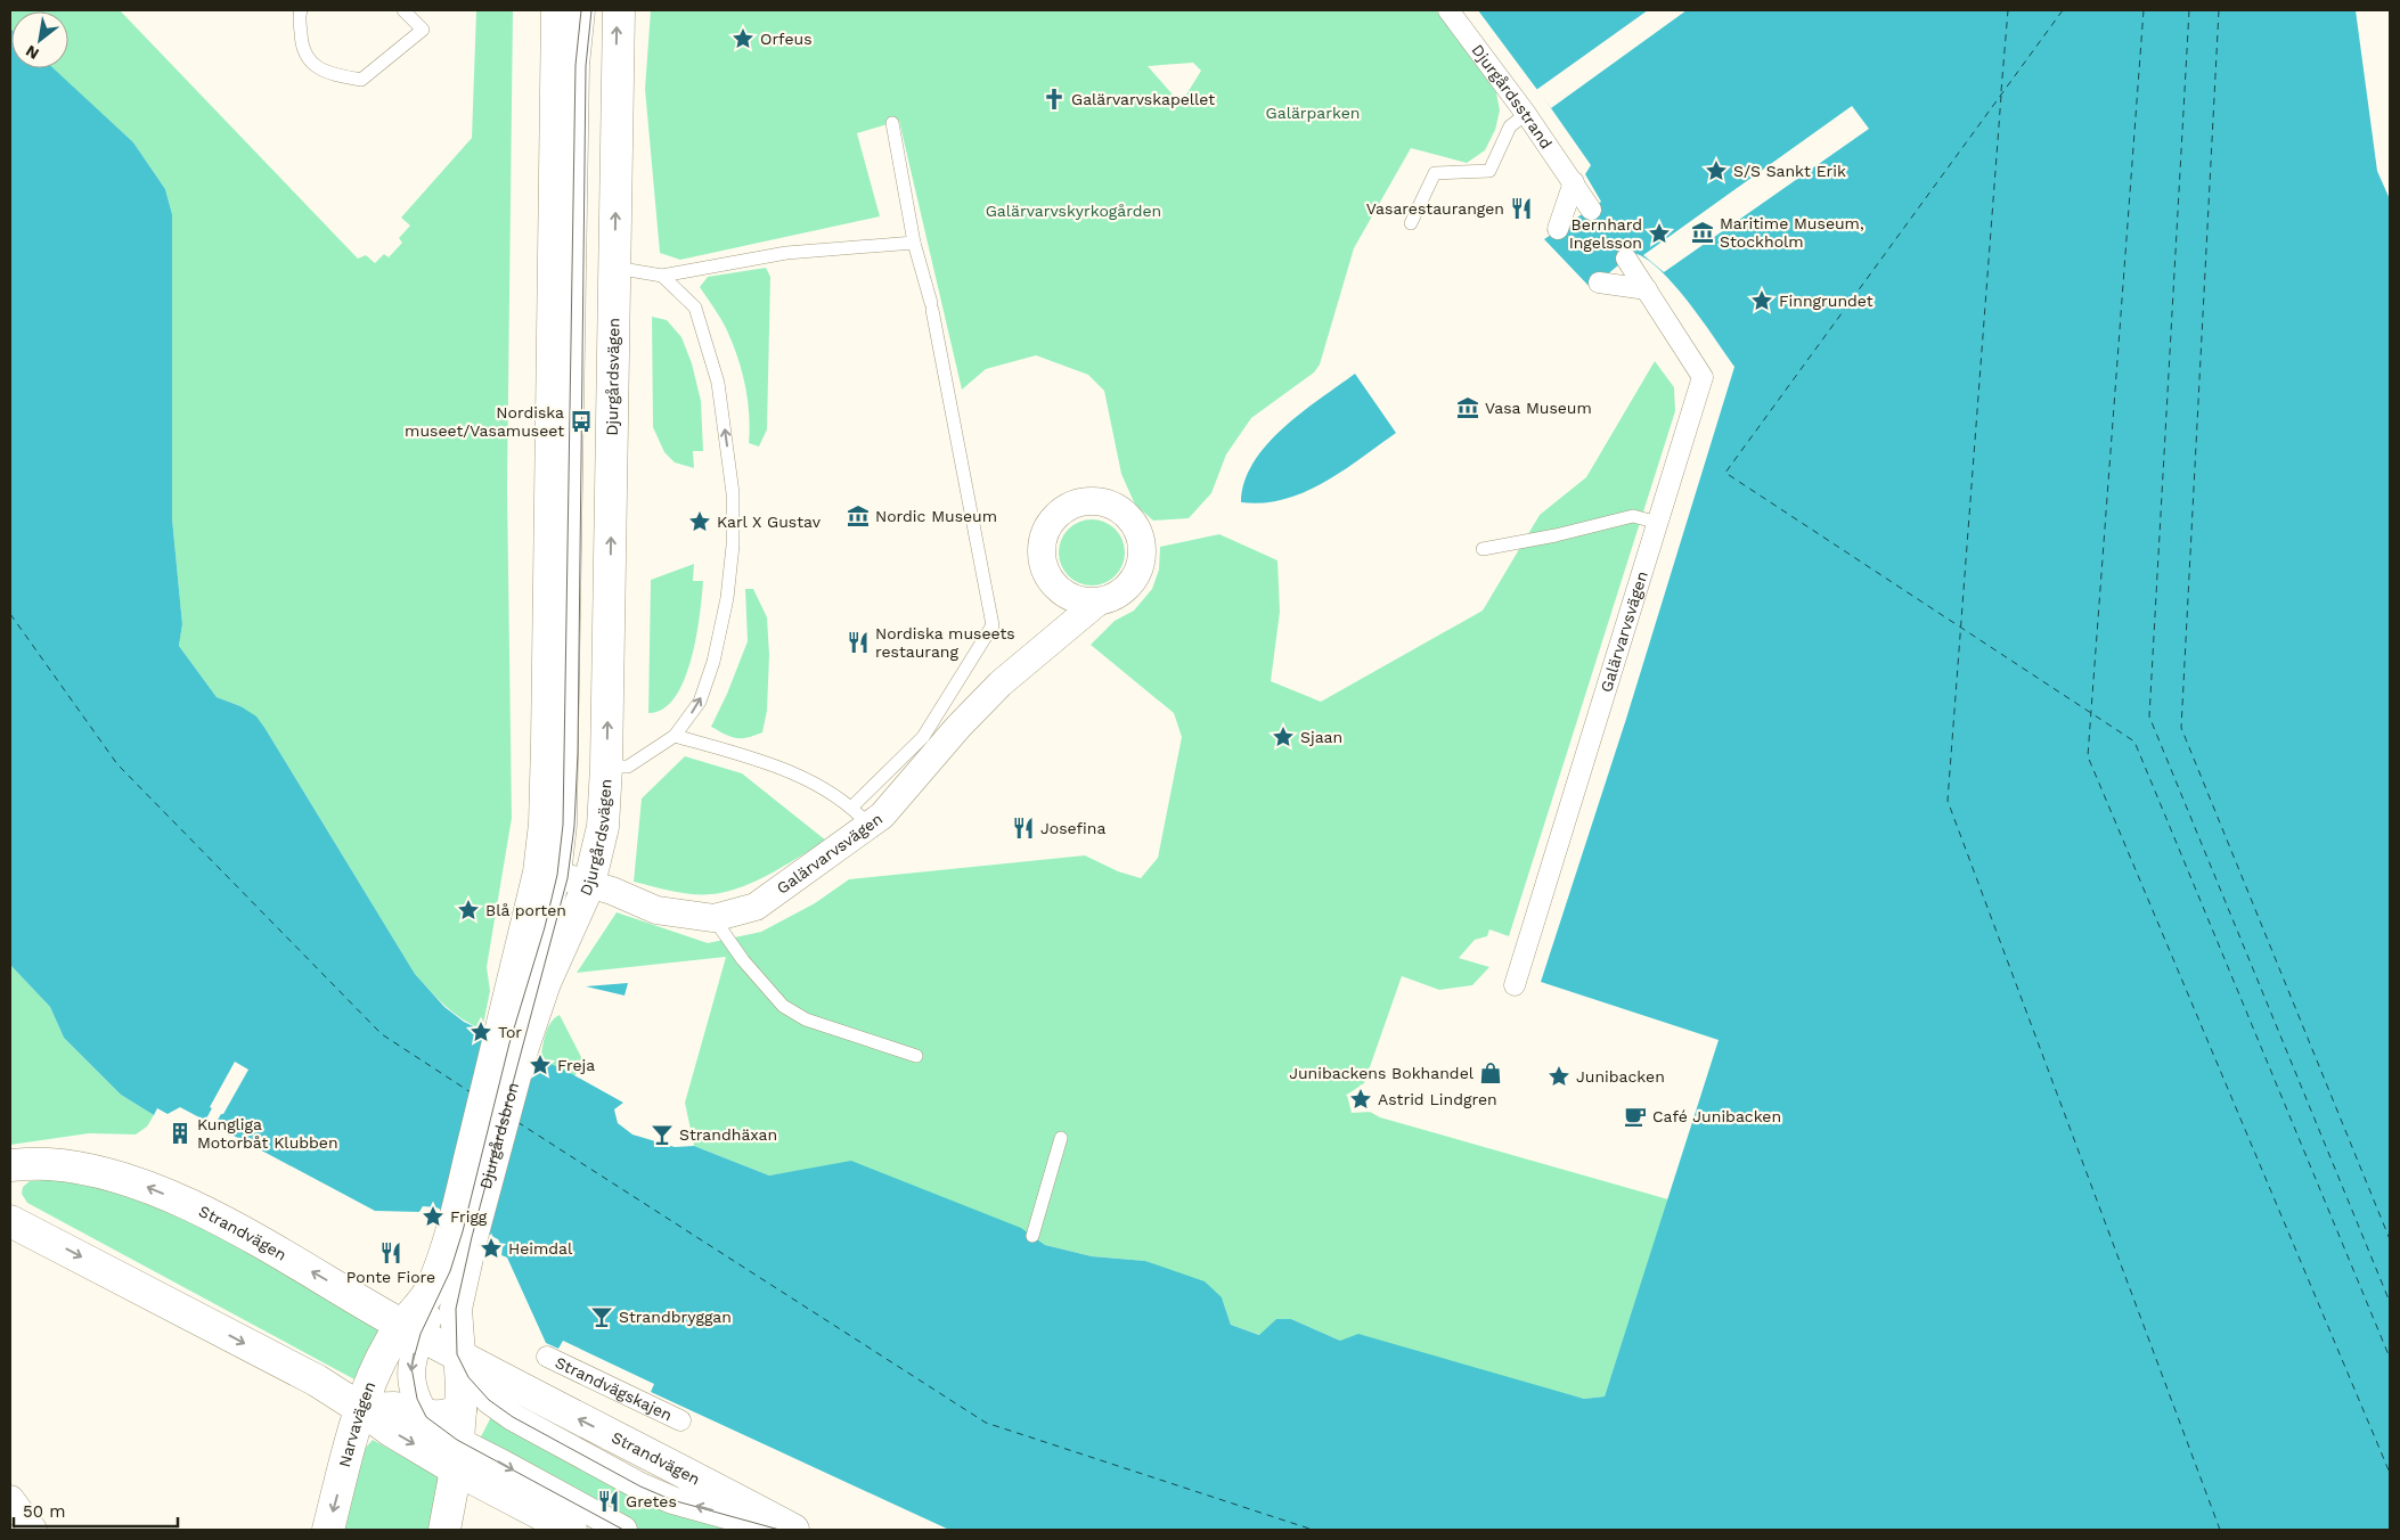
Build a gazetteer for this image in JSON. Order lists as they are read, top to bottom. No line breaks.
{"streets":{"street":["Djurgårdsstrand","Djurgårdsvägen","Galärvarvsvägen","Djurgårdsbron","Strandvägen","Strandvägskajen","Narvavägen"]},"crossings":[["Djurgårdsvägen","Galärvarvsvägen"],["Djurgårdsvägen","Djurgårdsbron"],["Djurgårdsbron","Strandvägen"],["Djurgårdsbron","Narvavägen"],["Strandvägen","Narvavägen"]],"parks":["Galärparken","Galärvarvskyrkogården"],"places":{"place":["Orfeus","S/S Sankt Erik","Bernhard Ingelsson","Finngrundet","Karl X Gustav","Sjaan","Blå porten","Tor","Freja","Junibacken","Astrid Lindgren","Frigg","Heimdal"],"church":["Galärvarvskapellet"],"restaurant":["Vasarestaurangen","Nordiska museets restaurang","Josefina","Ponte Fiore","Gretes"],"museum":["Maritime Museum, Stockholm","Vasa Museum","Nordic Museum"],"bus stop":["Nordiska museet/Vasamuseet"],"shop":["Junibackens Bokhandel"],"cafe":["Café Junibacken"],"building":["Kungliga Motorbåt Klubben"],"bar":["Strandhäxan","Strandbryggan"]},"scale_bar":"50 m","north":"bottom left"}
